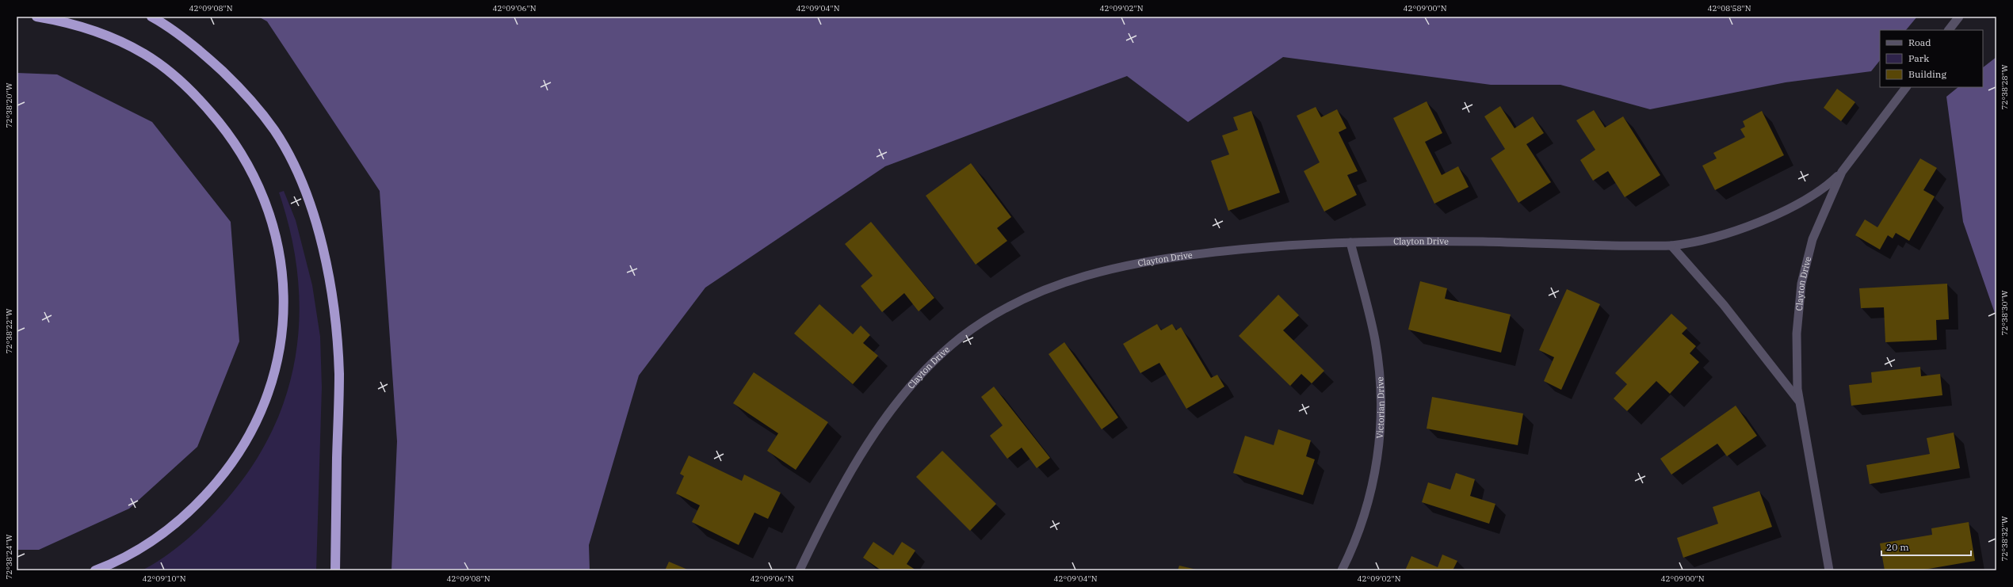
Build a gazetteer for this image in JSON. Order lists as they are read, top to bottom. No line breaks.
{"streets":{"street":["Clayton Drive","Victorian Drive"]},"crossings":[["Clayton Drive","Victorian Drive"]],"legend":["Road","Park","Building"],"scale_bar":"20 m","coordinates":["42°09'08\"N","42°09'06\"N","42°09'04\"N","42°09'02\"N","42°09'00\"N","42°08'58\"N","72°38'28\"W","72°38'20\"W","72°38'30\"W","72°38'22\"W","72°38'32\"W","72°38'24\"W","42°09'10\"N"]}
